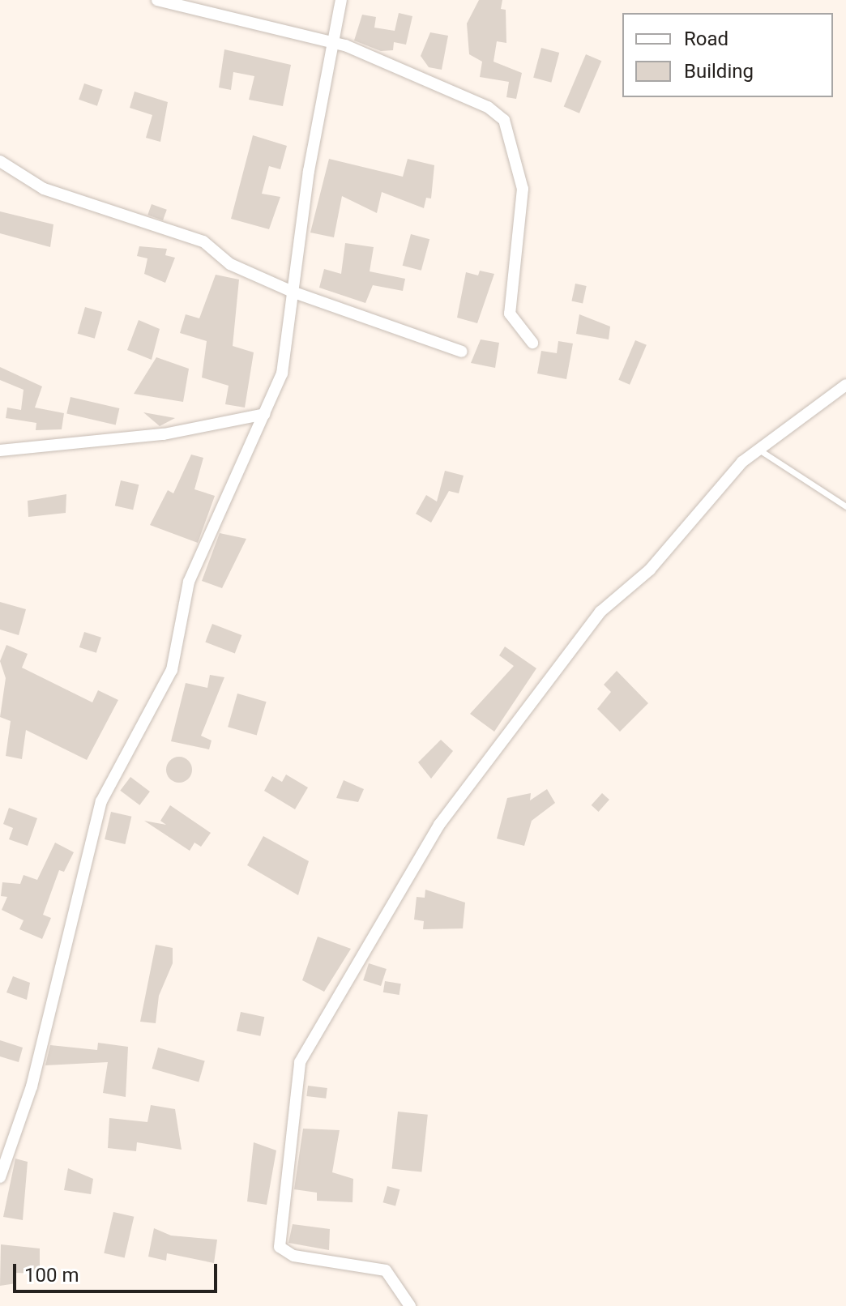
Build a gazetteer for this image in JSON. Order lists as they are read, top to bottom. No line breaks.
{"legend":["Road","Building"],"scale_bar":"100 m"}
